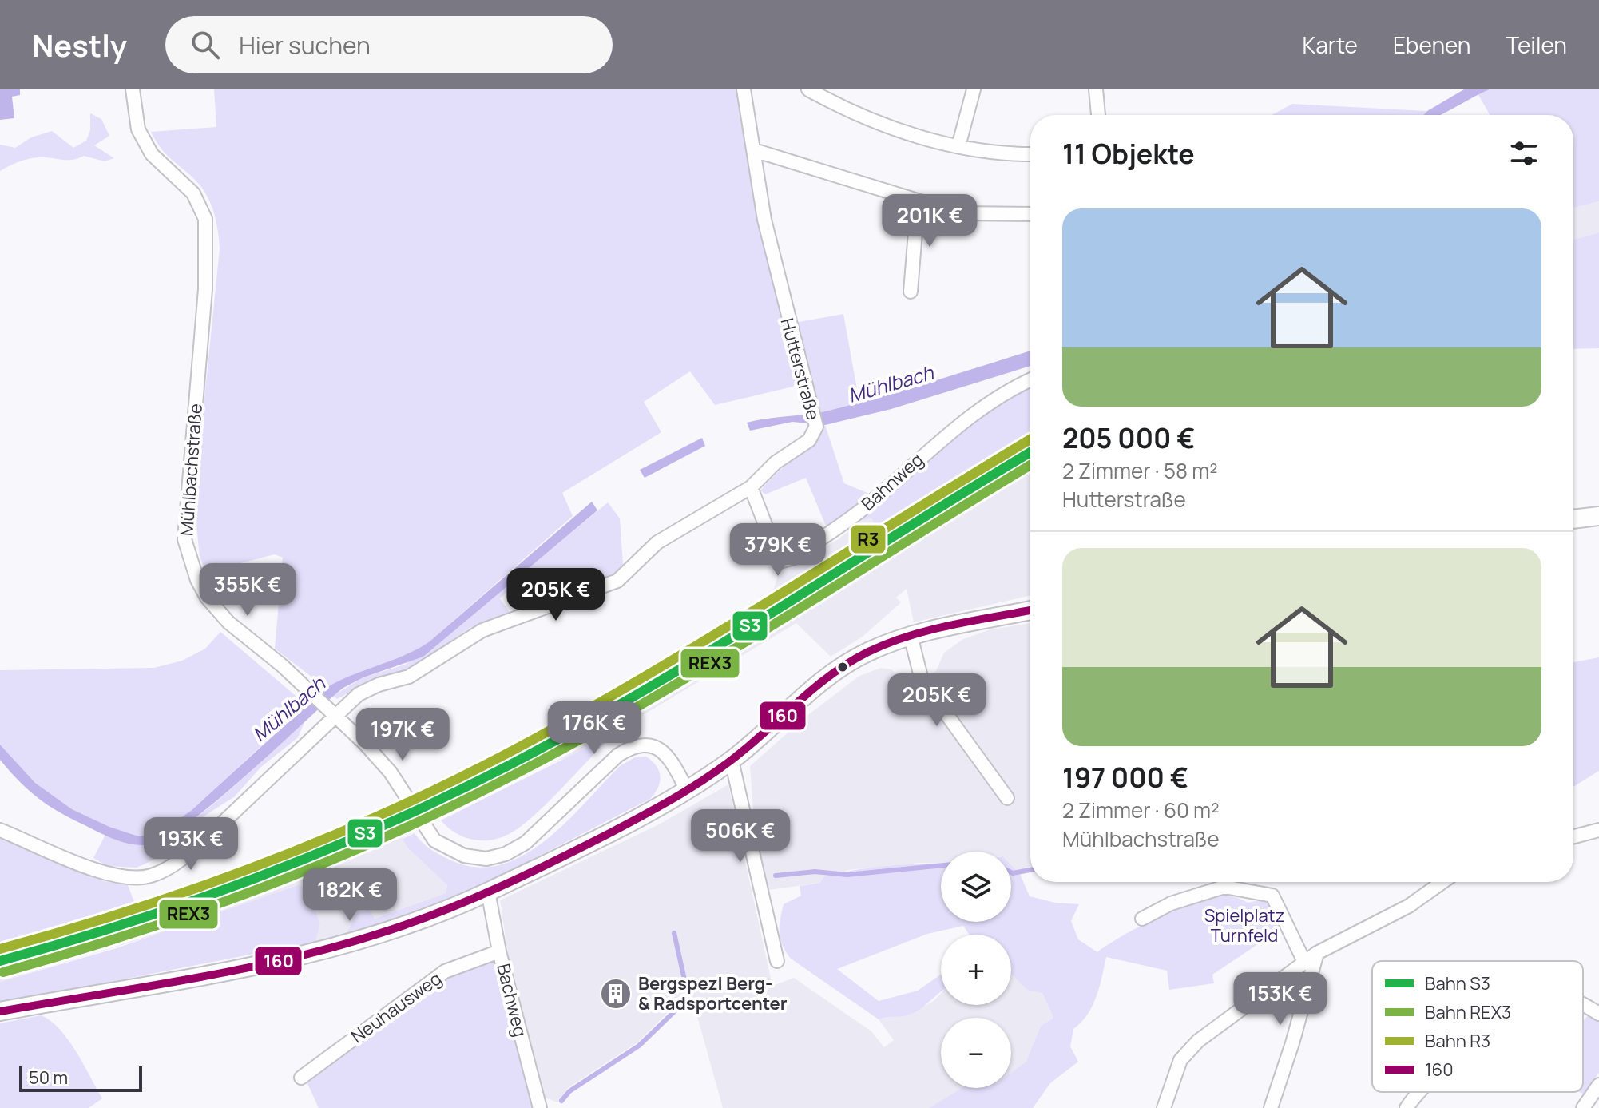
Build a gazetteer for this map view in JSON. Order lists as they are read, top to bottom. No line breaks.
{"streets":{"street":["Hutterstraße","Mühlbachstraße","Bahnweg","Bachweg","Neuhausweg"]},"crossings":[["Hutterstraße","Mühlbachstraße"],["Hutterstraße","Bahnweg"],["Bachweg","Neuhausweg"]],"water":["Mühlbach"],"parks":["Spielplatz Turnfeld"],"places":{"building":["Bergspezl Berg- & Radsportcenter"]},"lines":["rail line R3","rail line S3","rail line REX3","transit line 160"],"legend":["Bahn S3","Bahn REX3","Bahn R3","160"],"scale_bar":"50 m","page":{"header":"Nestly","search":"Hier suchen","nav":["Karte","Ebenen","Teilen"],"heading":"11 Objekte","list":[{"name":"205 000 €","note":"2 Zimmer · 58 m² · Hutterstraße"},{"name":"197 000 €","note":"2 Zimmer · 60 m² · Mühlbachstraße"}],"price":["201K €","379K €","355K €","205K €","205K €","176K €","197K €","506K €","193K €","182K €","153K €"],"map_buttons":["+","−"],"scale":"50 m"}}
